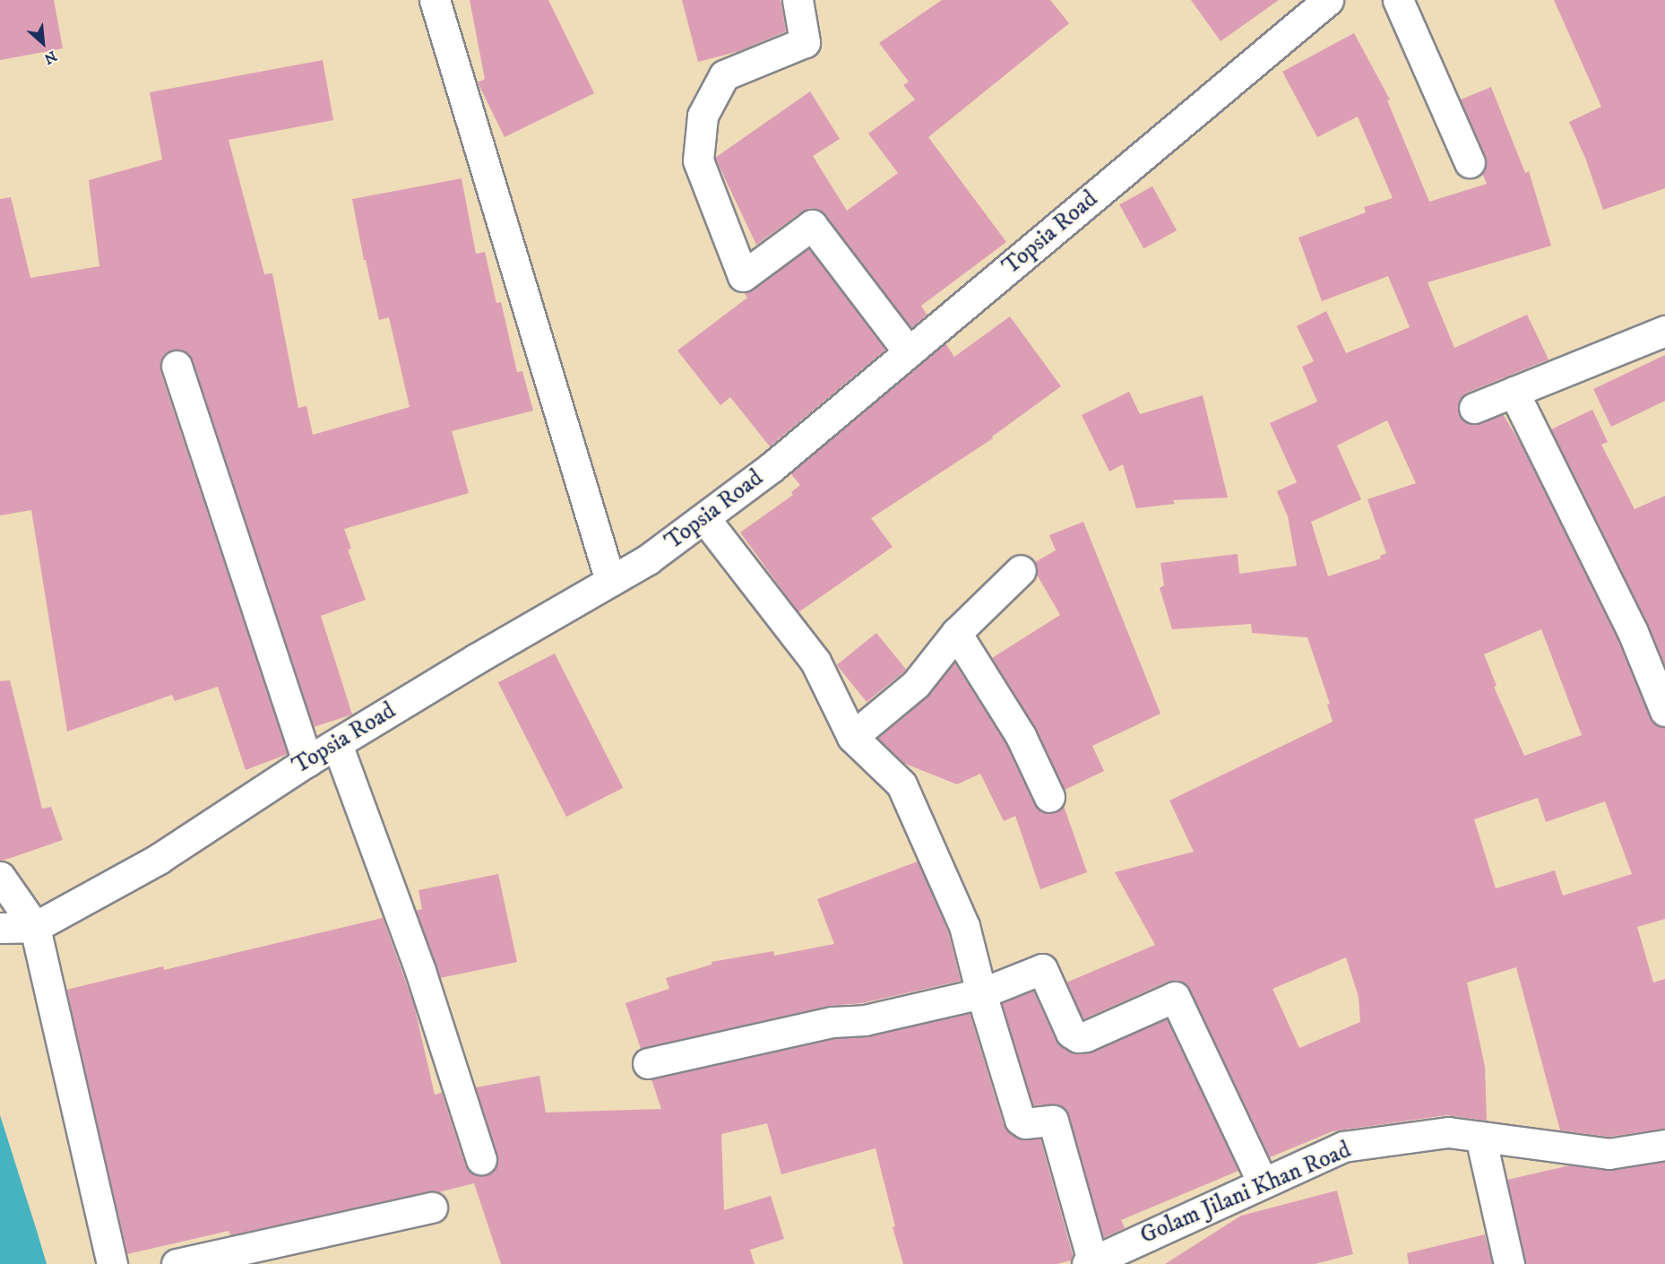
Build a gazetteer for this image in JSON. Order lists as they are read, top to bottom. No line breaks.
{"streets":{"street":["Topsia Road","Golam Jilani Khan Road"]},"north":"bottom right"}
